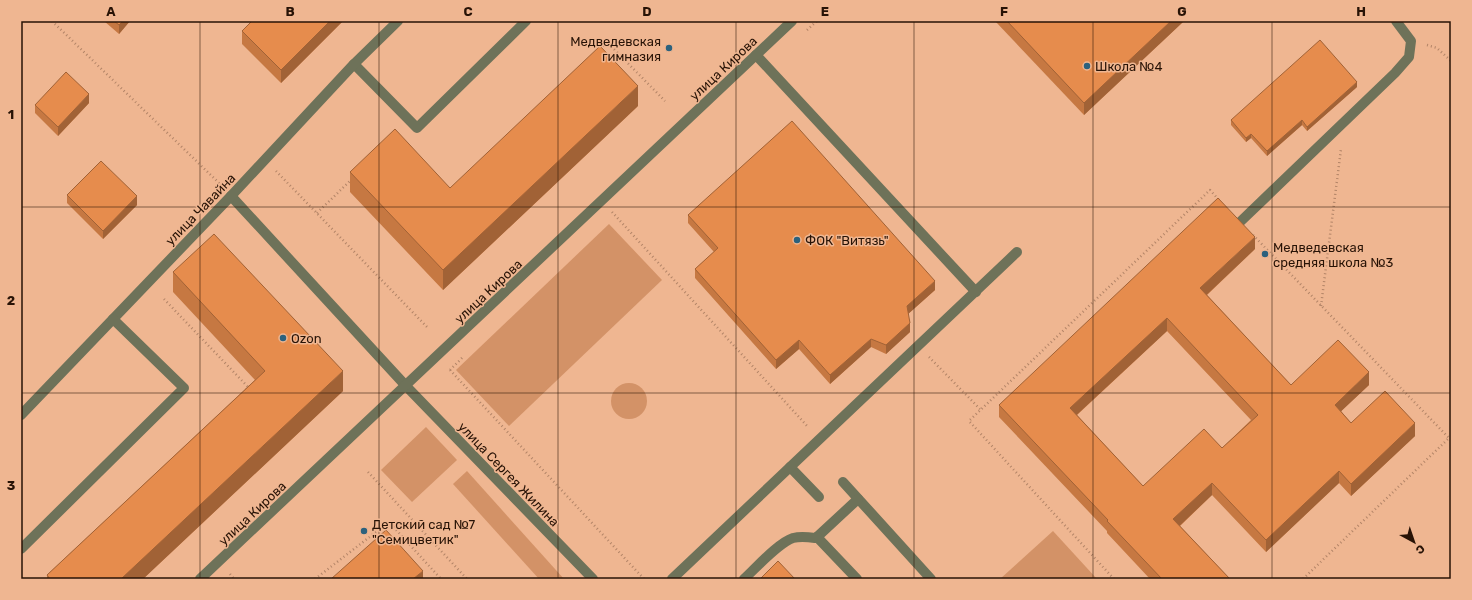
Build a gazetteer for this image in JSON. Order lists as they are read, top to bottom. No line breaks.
{"streets":{"street":["улица Кирова","улица Чавайна","улица Сергея Жилина"]},"crossings":[["улица Кирова","улица Сергея Жилина"],["улица Чавайна","улица Сергея Жилина"]],"places":["Медведевская гимназия","Школа №4","ФОК \"Витязь\"","Медведевская средняя школа №3","Ozon","Детский сад №7 \"Семицветик\""],"north":"bottom right","grid":{"columns":["A","B","C","D","E","F","G","H"],"rows":["1","2","3"]}}
